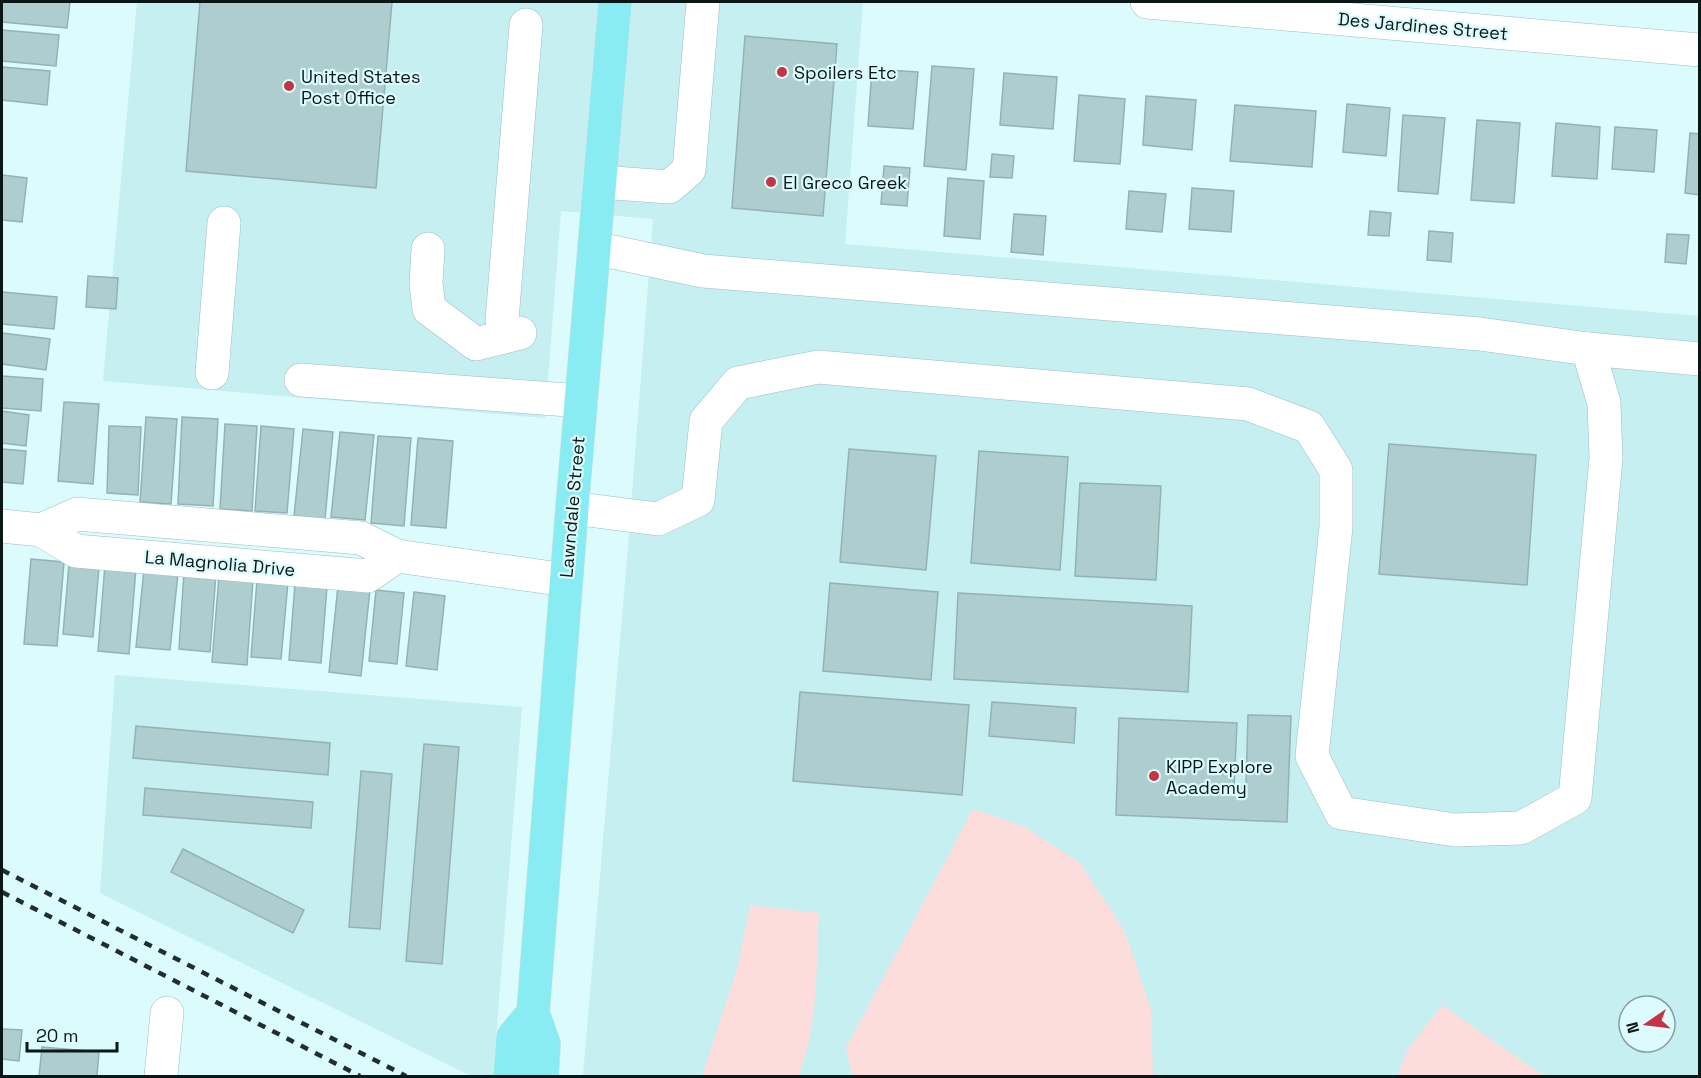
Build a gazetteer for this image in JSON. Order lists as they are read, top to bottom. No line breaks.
{"streets":{"main road":["Lawndale Street"],"street":["Des Jardines Street","La Magnolia Drive"]},"crossings":[["Lawndale Street","La Magnolia Drive"]],"places":["Spoilers Etc","United States Post Office","El Greco Greek","KIPP Explore Academy"],"scale_bar":"20 m","north":"left"}
